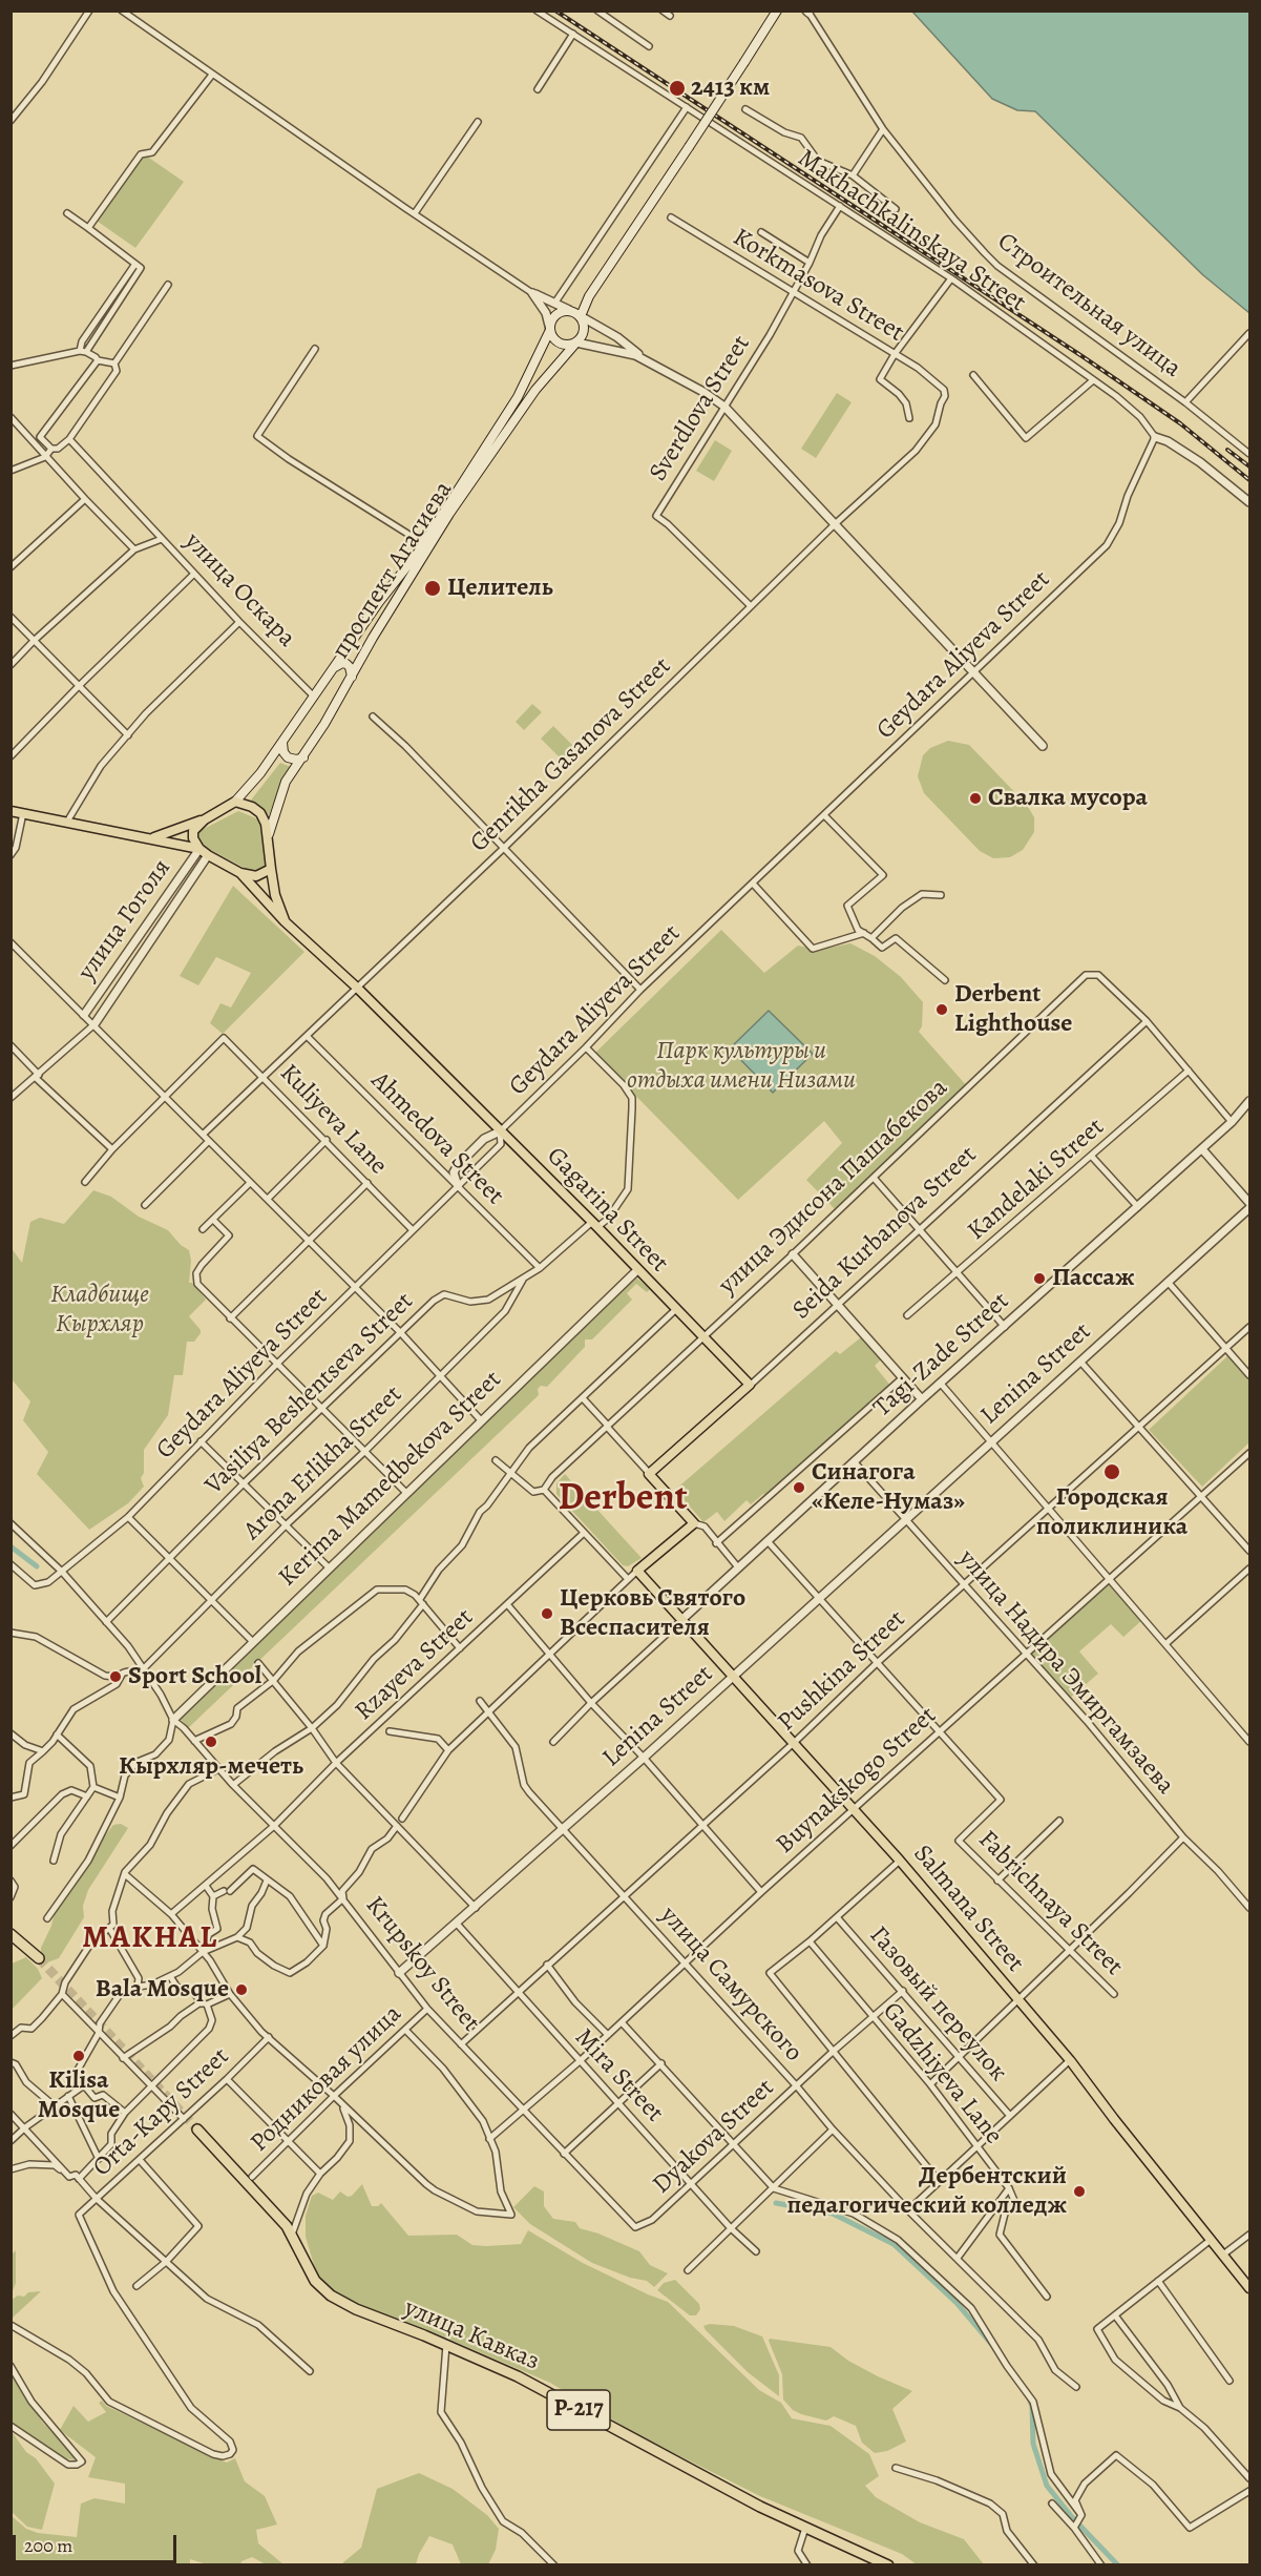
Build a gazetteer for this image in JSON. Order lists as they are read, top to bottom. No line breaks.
{"streets":{"highway":["улица Кавказ","Р-217"],"main road":["проспект Агасиева","Gagarina Street","Seida Kurbanova Street","Salmana Street"],"street":["Makhachkalinskaya Street","Korkmasova Street","Строительная улица","Sverdlova Street","улица Оскара","Geydara Aliyeva Street","Genrikha Gasanova Street","улица Гоголя","Kuliyeva Lane","Ahmedova Street","Kandelaki Street","улица Эдисона Пашабекова","Tagi-Zade Street","Lenina Street","Vasiliya Beshentseva Street","Arona Erlikha Street","Kerima Mamedbekova Street","Rzayeva Street","Pushkina Street","улица Надира Эмиргамзаева","Buynakskogo Street","Fabrichnaya Street","Krupskoy Street","улица Самурского","Газовый переулок","Gadzhiyeva Lane","Mira Street","Родниковая улица","Orta-Kapy Street","Dyakova Street"]},"crossings":[["Makhachkalinskaya Street","Sverdlova Street"],["Makhachkalinskaya Street","Geydara Aliyeva Street"],["Korkmasova Street","Sverdlova Street"],["Korkmasova Street","Genrikha Gasanova Street"],["Sverdlova Street","Genrikha Gasanova Street"],["проспект Агасиева","улица Оскара"],["проспект Агасиева","улица Гоголя"],["проспект Агасиева","Gagarina Street"],["Geydara Aliyeva Street","Kuliyeva Lane"],["Geydara Aliyeva Street","Ahmedova Street"],["Geydara Aliyeva Street","Gagarina Street"],["Geydara Aliyeva Street","Vasiliya Beshentseva Street"],["Genrikha Gasanova Street","Kuliyeva Lane"],["Genrikha Gasanova Street","Ahmedova Street"],["Genrikha Gasanova Street","Gagarina Street"],["улица Гоголя","Gagarina Street"],["Ahmedova Street","Vasiliya Beshentseva Street"],["улица Эдисона Пашабекова","Gagarina Street"],["улица Эдисона Пашабекова","Seida Kurbanova Street"],["Gagarina Street","Seida Kurbanova Street"],["Gagarina Street","Vasiliya Beshentseva Street"],["Gagarina Street","Kerima Mamedbekova Street"],["Tagi-Zade Street","улица Надира Эмиргамзаева"],["Tagi-Zade Street","Salmana Street"],["Lenina Street","улица Надира Эмиргамзаева"],["Lenina Street","Salmana Street"],["Lenina Street","Krupskoy Street"],["Lenina Street","улица Самурского"],["Lenina Street","Mira Street"],["Vasiliya Beshentseva Street","Arona Erlikha Street"],["Kerima Mamedbekova Street","Krupskoy Street"],["Rzayeva Street","Krupskoy Street"],["Pushkina Street","улица Надира Эмиргамзаева"],["Pushkina Street","Salmana Street"],["Pushkina Street","Krupskoy Street"],["Pushkina Street","улица Самурского"],["Pushkina Street","Mira Street"],["улица Надира Эмиргамзаева","Buynakskogo Street"],["Buynakskogo Street","Fabrichnaya Street"],["Buynakskogo Street","Salmana Street"],["Buynakskogo Street","Krupskoy Street"],["Buynakskogo Street","улица Самурского"],["Buynakskogo Street","Mira Street"],["Krupskoy Street","Родниковая улица"],["Krupskoy Street","Dyakova Street"],["улица Самурского","Dyakova Street"],["Газовый переулок","Dyakova Street"],["Gadzhiyeva Lane","Dyakova Street"],["Mira Street","Dyakova Street"]],"districts":["Derbent","MAKHAL"],"parks":["Парк культуры и отдыха имени Низами","Кладбище Кырхляр"],"places":["2413 км","Целитель","Свалка мусора","Derbent Lighthouse","Пассаж","Городская поликлиника","Синагога «Келе-Нумаз»","Церковь Святого Всеспасителя","Sport School","Кырхляр-мечеть","Bala Mosque","Kilisa Mosque","Дербентский педагогический колледж"],"scale_bar":"200 m"}
